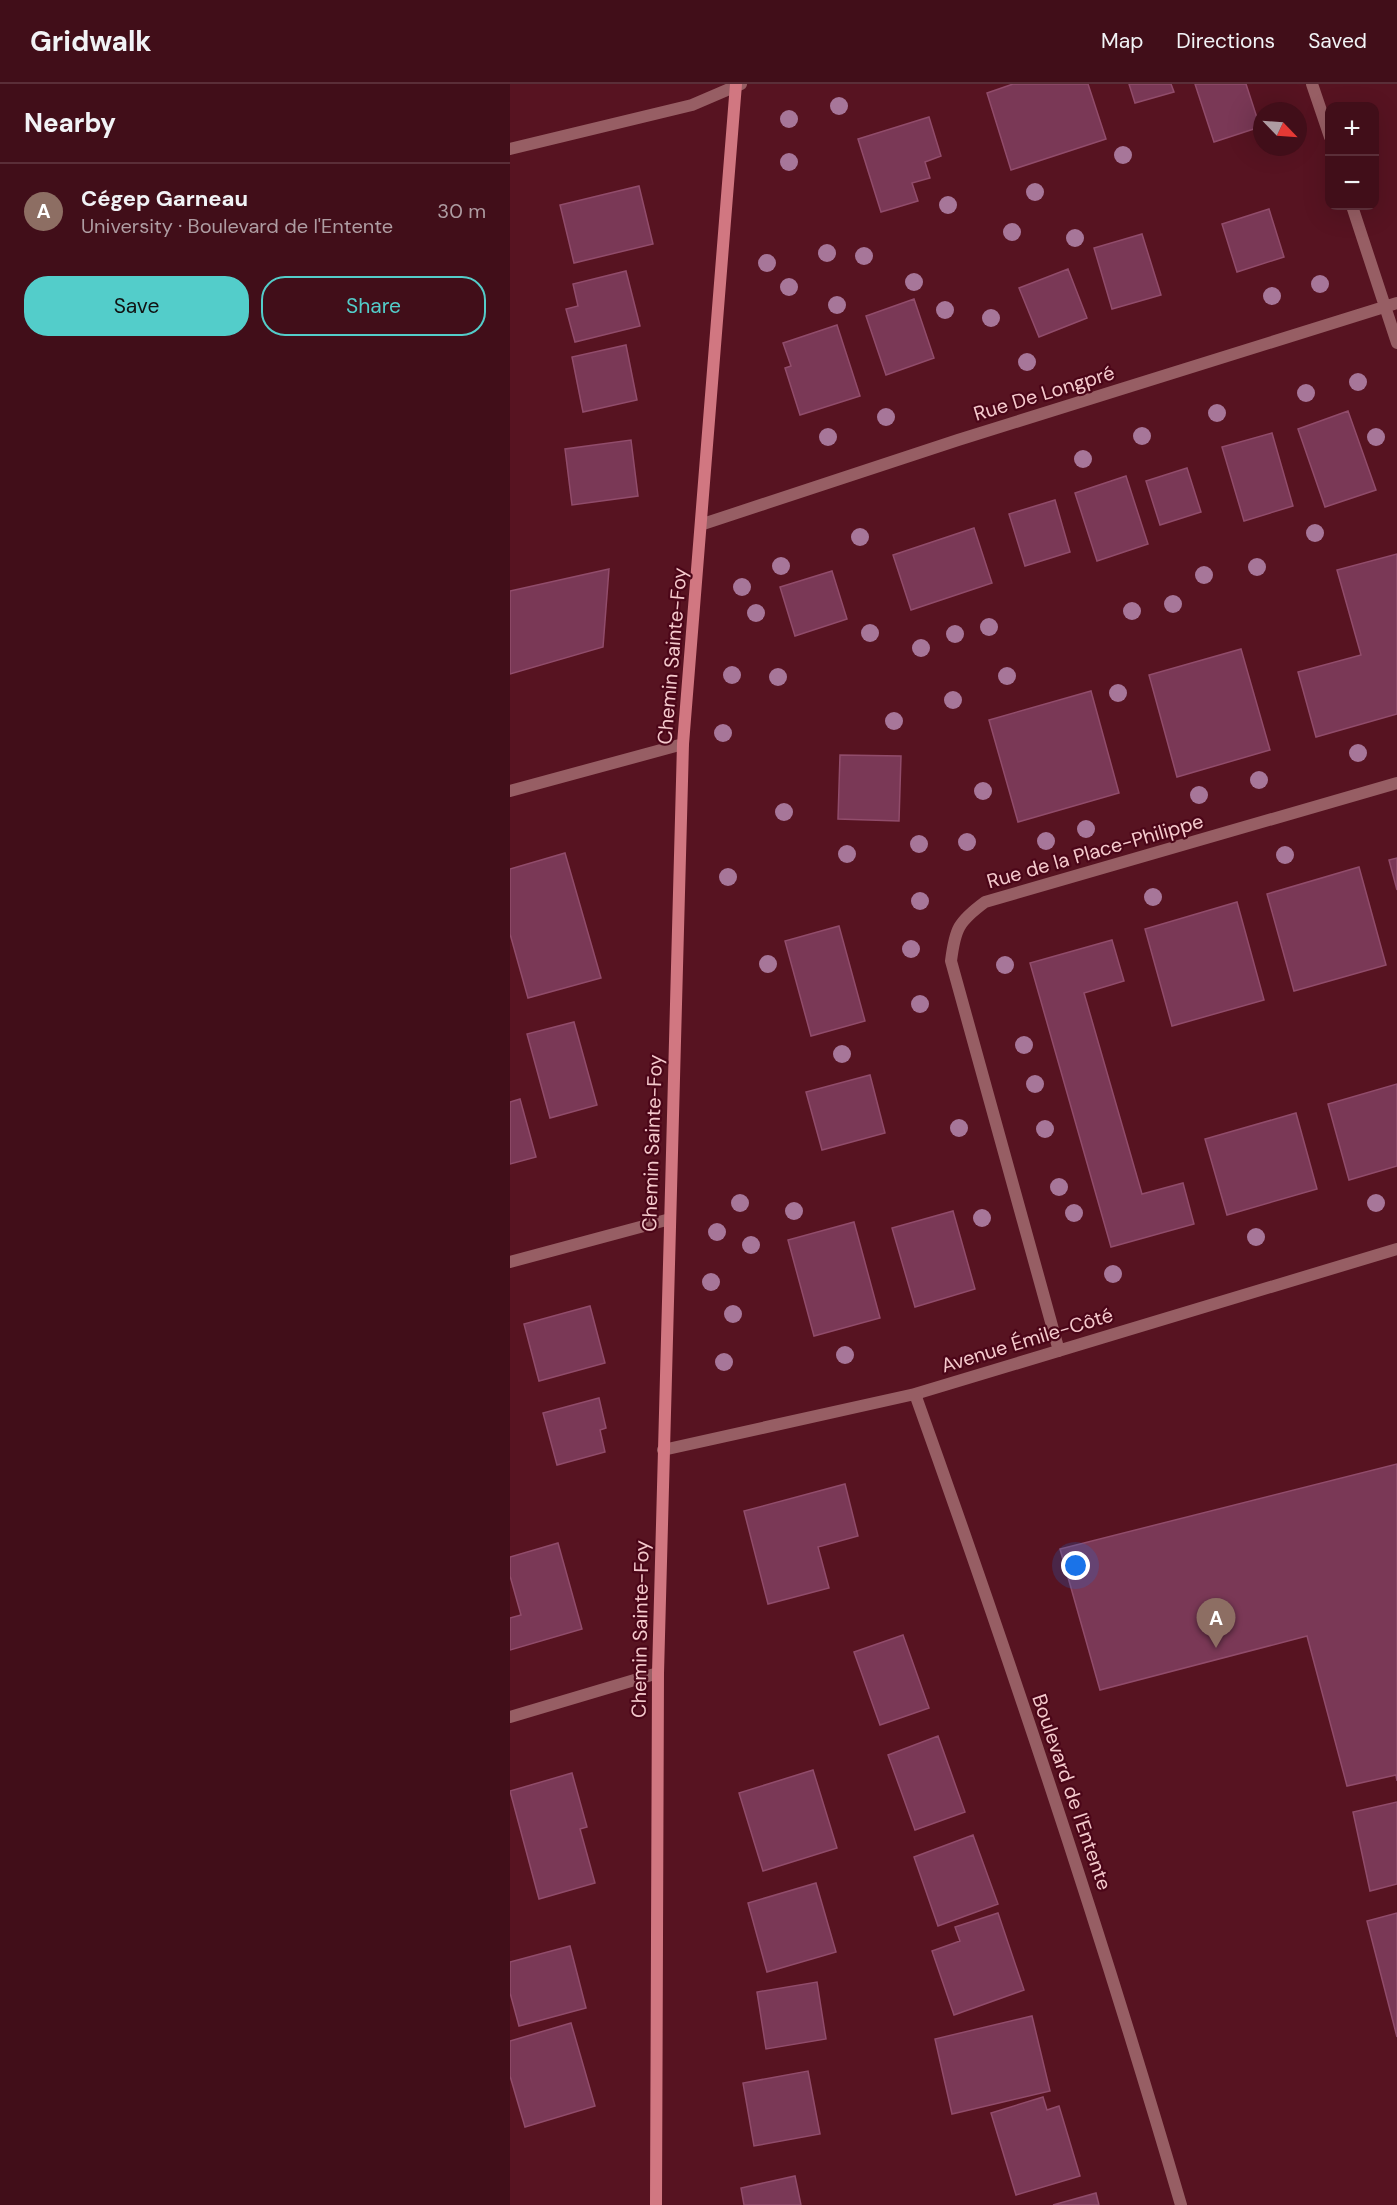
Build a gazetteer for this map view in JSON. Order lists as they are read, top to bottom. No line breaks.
{"streets":{"main road":["Chemin Sainte-Foy"],"street":["Rue De Longpré","Rue de la Place-Philippe","Avenue Émile-Côté","Boulevard de l'Entente"]},"crossings":[["Rue De Longpré","Chemin Sainte-Foy"],["Chemin Sainte-Foy","Avenue Émile-Côté"],["Rue de la Place-Philippe","Avenue Émile-Côté"],["Avenue Émile-Côté","Boulevard de l'Entente"]],"north":"bottom right","page":{"header":"Gridwalk","nav":["Map","Directions","Saved"],"heading":"Nearby","map_buttons":["+","−"],"list":[{"mark":"A","name":"Cégep Garneau","note":"University · Boulevard de l'Entente","value":"30 m"}],"buttons":["Save","Share"],"pins":"A"}}
